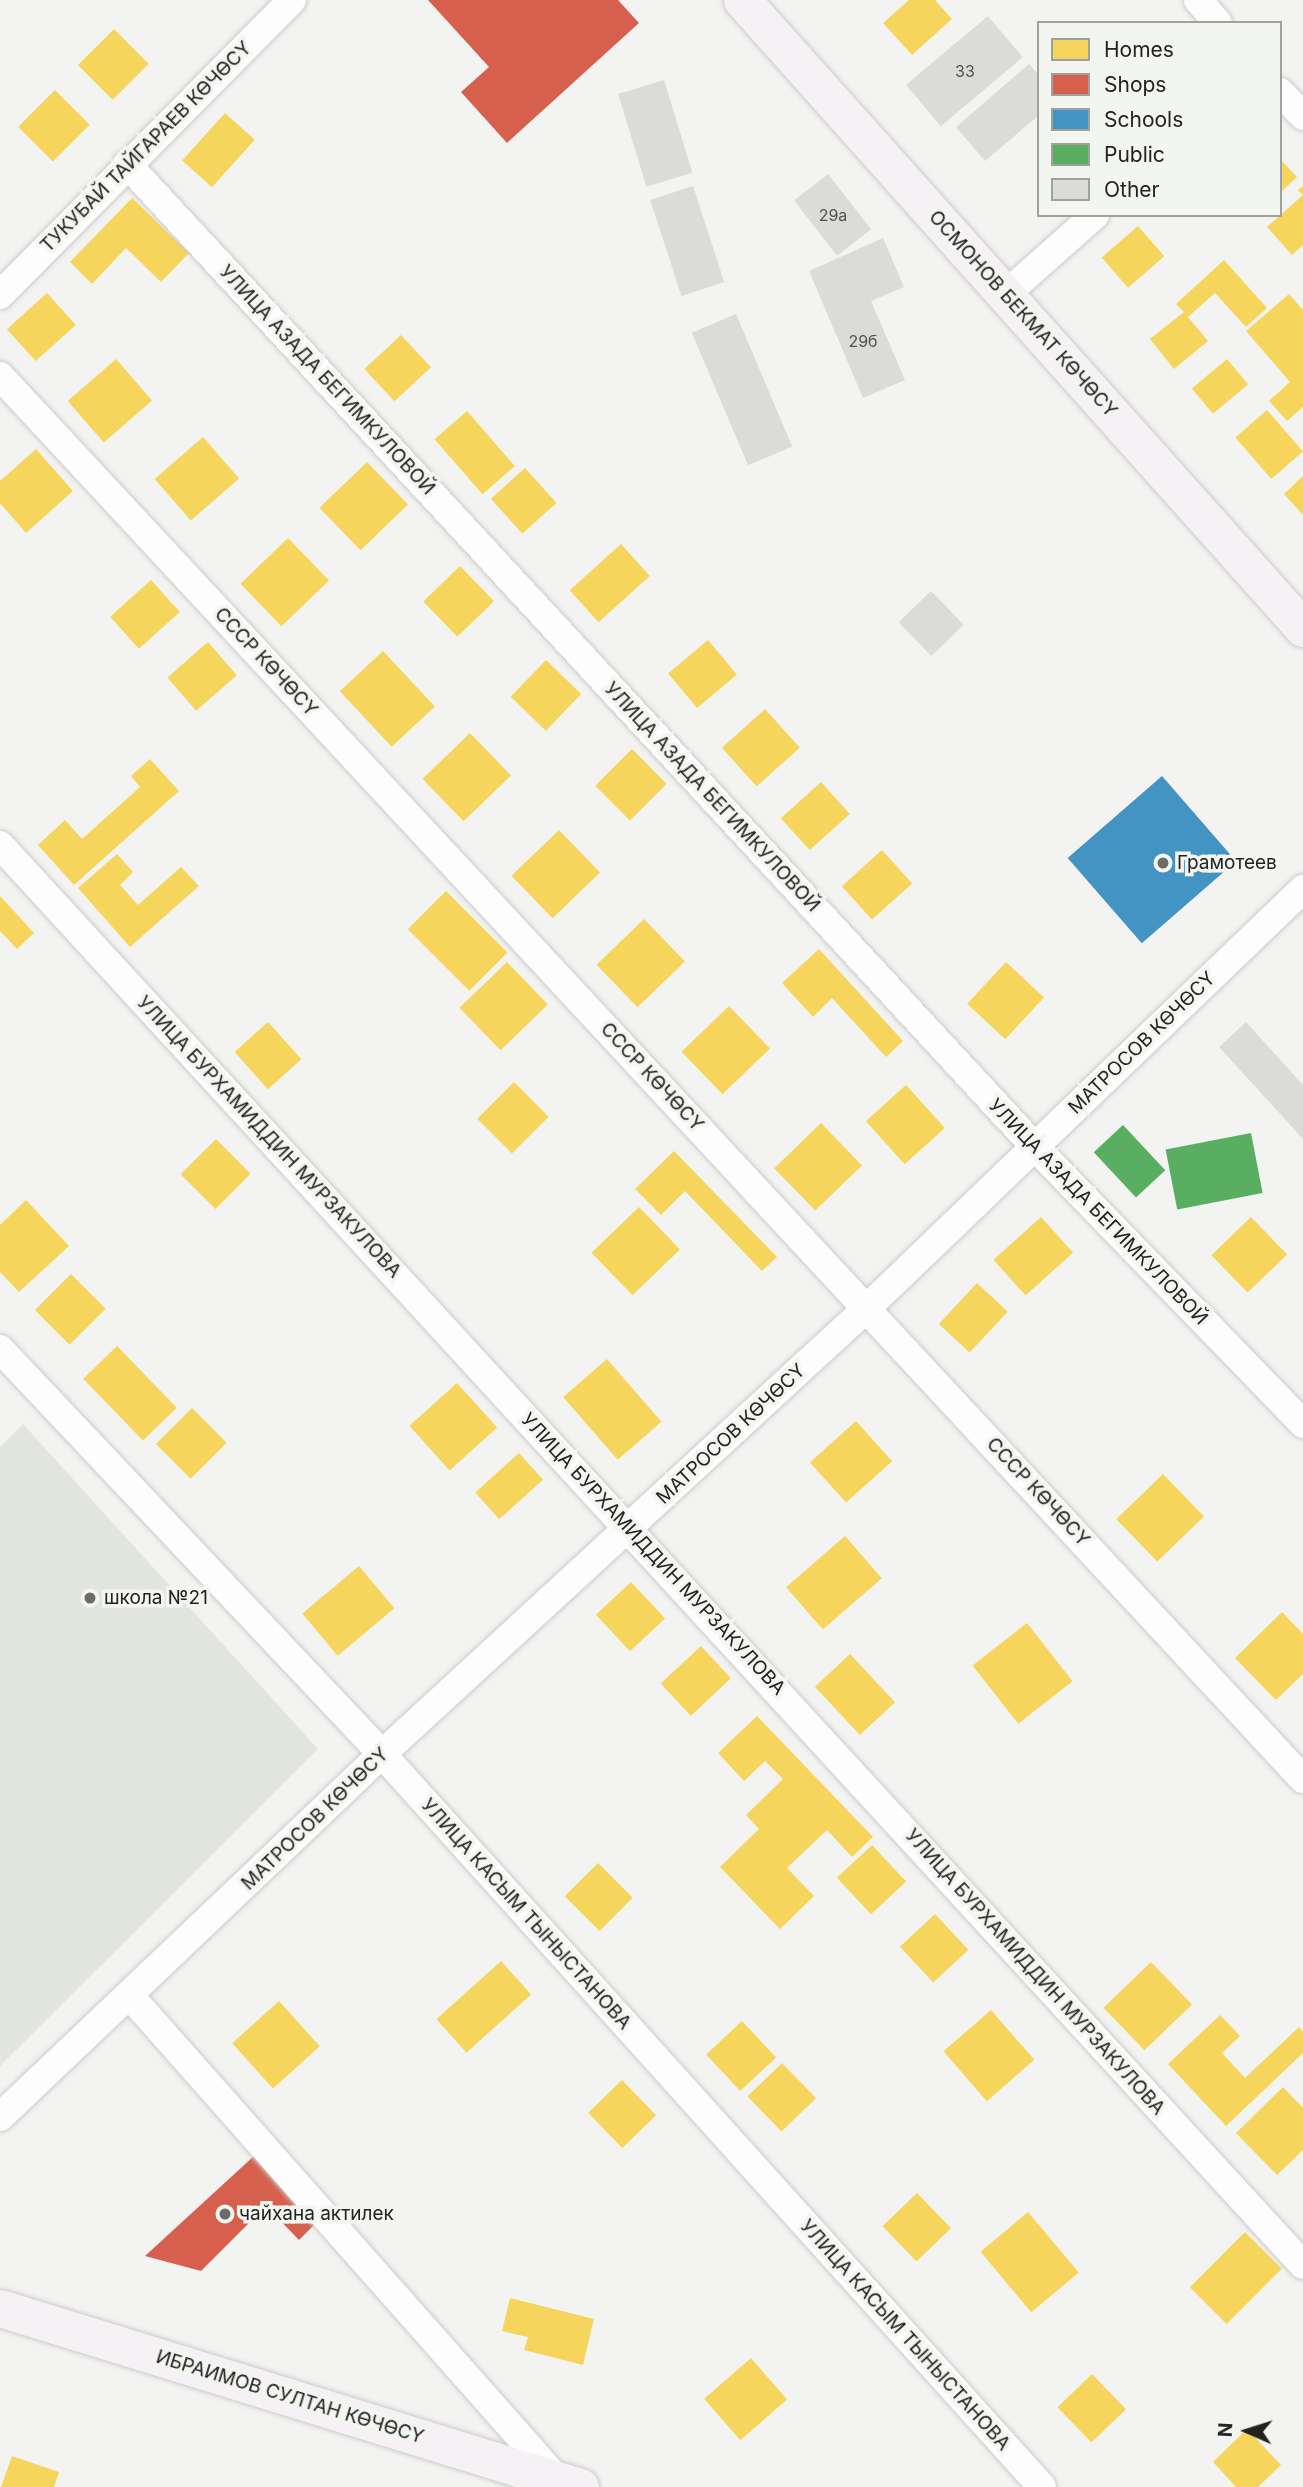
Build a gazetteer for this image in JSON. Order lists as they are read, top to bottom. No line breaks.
{"streets":{"main road":["ОСМОНОВ БЕКМАТ КӨЧӨСҮ","ИБРАИМОВ СУЛТАН КӨЧӨСҮ"],"street":["ТУКУБАЙ ТАЙГАРАЕВ КӨЧӨСҮ","УЛИЦА АЗАДА БЕГИМКУЛОВОЙ","СССР КӨЧӨСҮ","МАТРОСОВ КӨЧӨСҮ","УЛИЦА БУРХАМИДДИН МУРЗАКУЛОВА","УЛИЦА КАСЫМ ТЫНЫСТАНОВА"]},"crossings":[["ТУКУБАЙ ТАЙГАРАЕВ КӨЧӨСҮ","УЛИЦА АЗАДА БЕГИМКУЛОВОЙ"],["УЛИЦА АЗАДА БЕГИМКУЛОВОЙ","МАТРОСОВ КӨЧӨСҮ"],["СССР КӨЧӨСҮ","МАТРОСОВ КӨЧӨСҮ"],["МАТРОСОВ КӨЧӨСҮ","УЛИЦА БУРХАМИДДИН МУРЗАКУЛОВА"],["МАТРОСОВ КӨЧӨСҮ","УЛИЦА КАСЫМ ТЫНЫСТАНОВА"]],"places":["Грамотеев","школа №21","чайхана актилек"],"house_numbers":["33","29а","29б"],"legend":["Homes","Shops","Schools","Public","Other"],"north":"left"}
